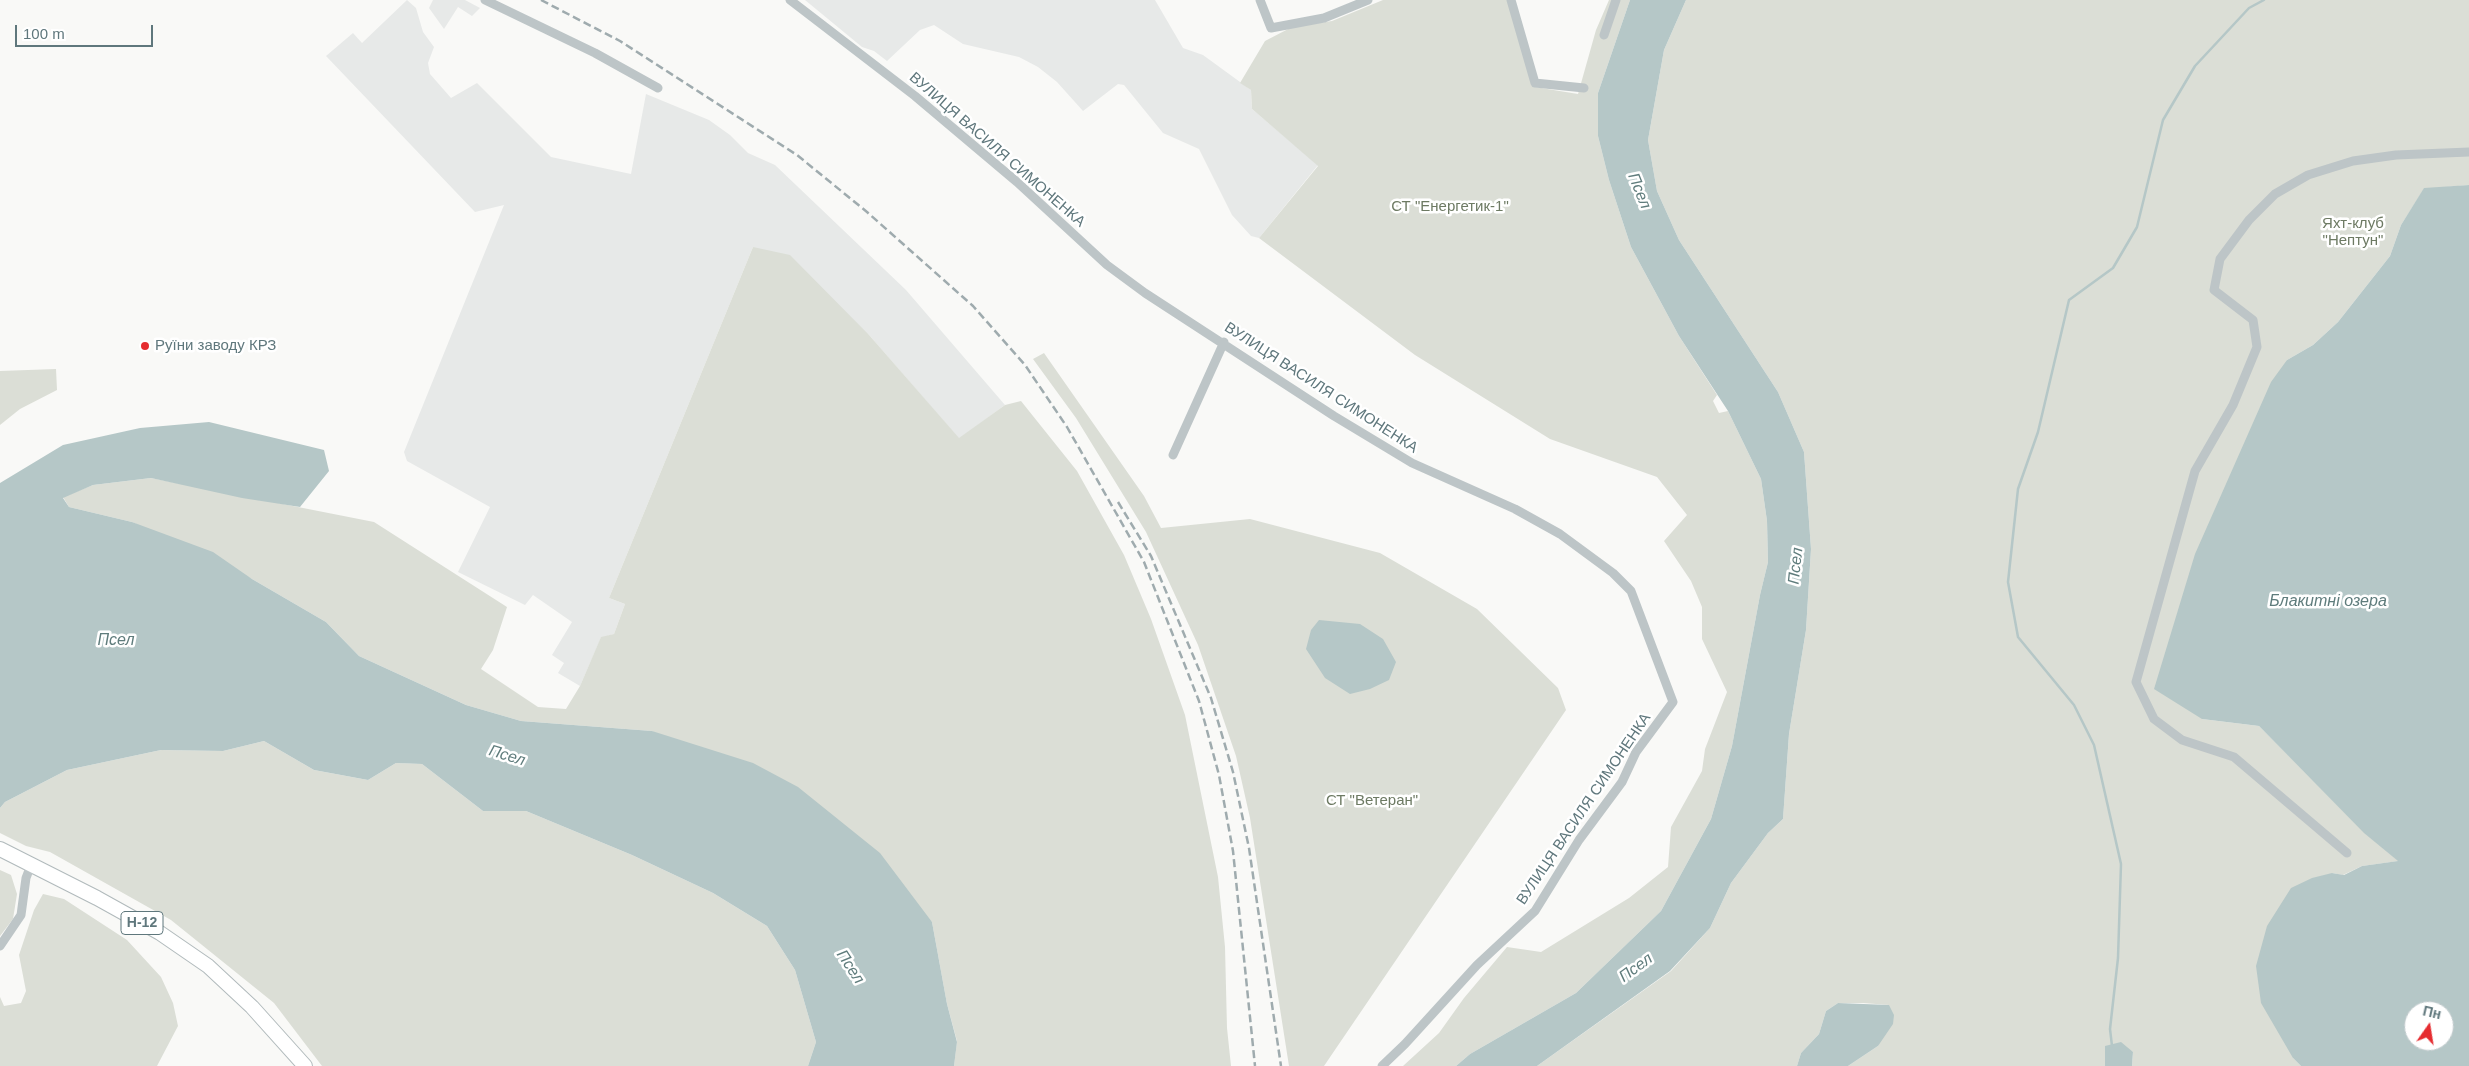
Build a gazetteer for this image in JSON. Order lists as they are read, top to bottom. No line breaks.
{"streets":{"main road":["Н-12"],"street":["ВУЛИЦЯ ВАСИЛЯ СИМОНЕНКА"]},"water":["Псел","Блакитні озера"],"parks":["СТ \"Енергетик-1\"","Яхт-клуб \"Нептун\"","СТ \"Ветеран\""],"places":["Руїни заводу КРЗ"],"scale_bar":"100 m","north":"top"}
